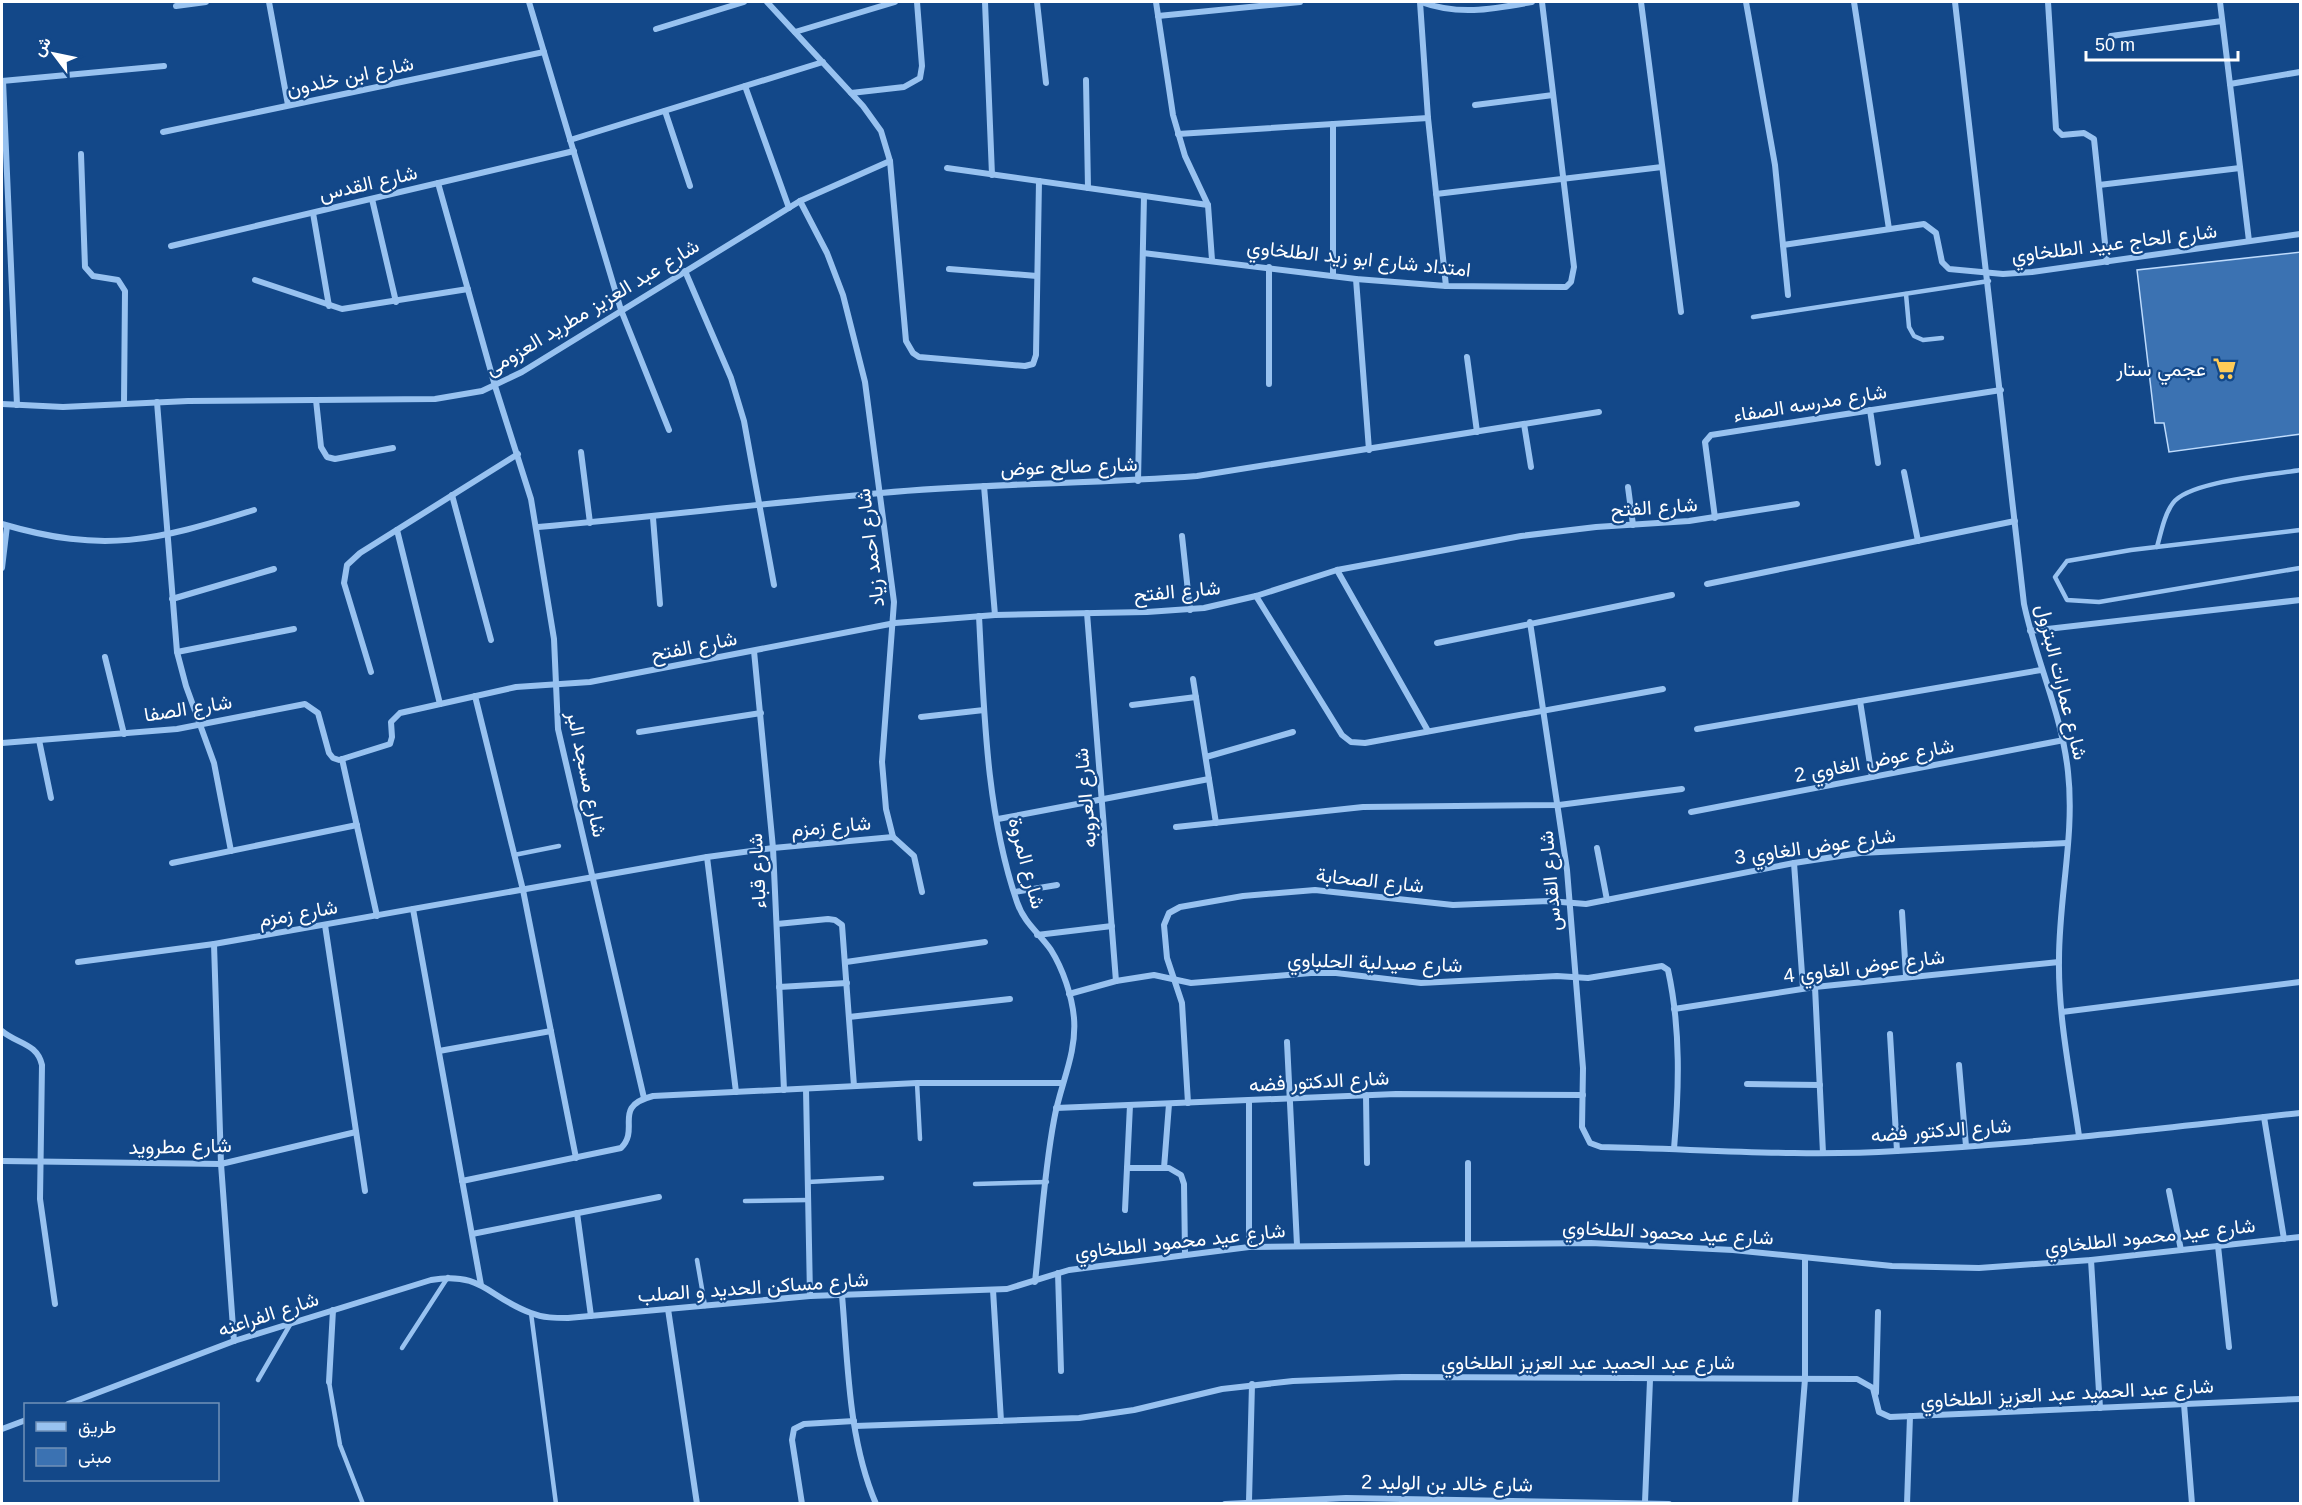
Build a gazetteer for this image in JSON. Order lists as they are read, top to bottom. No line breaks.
{"streets":{"street":["شارع ابن خلدون","شارع القدس","شارع الحاج عبيد الطلخاوي","امتداد شارع ابو زيد الطلخاوي","شارع عبد العزيز مطريد العزومى","شارع مدرسه الصفاء","شارع صالح عوض","شارع الفتح","شارع احمد زياد","شارع عمارات البترول","شارع الصفا","شارع عوض الغاوي 2","شارع مسجد البر","شارع العروبه","شارع زمزم","شارع عوض الغاوي 3","شارع المروة","شارع قباء","شارع الصحابة","شارع صيدلية الحلباوي","شارع عوض الغاوي 4","شارع الدكتور فضه","شارع مطرويد","شارع عيد محمود الطلخاوي","شارع مساكن الحديد و الصلب","شارع الفراعنه","شارع عبد الحميد عبد العزيز الطلخاوي","شارع خالد بن الوليد 2"]},"crossings":[["شارع القدس","شارع مسجد البر"],["شارع القدس","شارع عوض الغاوي 3"],["شارع القدس","شارع الصحابة"],["شارع القدس","شارع صيدلية الحلباوي"],["شارع القدس","شارع الدكتور فضه"],["شارع الحاج عبيد الطلخاوي","شارع عمارات البترول"],["شارع عبد العزيز مطريد العزومى","شارع احمد زياد"],["شارع عبد العزيز مطريد العزومى","شارع مسجد البر"],["شارع مدرسه الصفاء","شارع الفتح"],["شارع مدرسه الصفاء","شارع عمارات البترول"],["شارع صالح عوض","شارع احمد زياد"],["شارع صالح عوض","شارع مسجد البر"],["شارع الفتح","شارع احمد زياد"],["شارع الفتح","شارع الصفا"],["شارع الفتح","شارع مسجد البر"],["شارع الفتح","شارع العروبه"],["شارع الفتح","شارع المروة"],["شارع الفتح","شارع قباء"],["شارع احمد زياد","شارع زمزم"],["شارع عمارات البترول","شارع عوض الغاوي 2"],["شارع عمارات البترول","شارع عوض الغاوي 3"],["شارع عمارات البترول","شارع عوض الغاوي 4"],["شارع عمارات البترول","شارع الدكتور فضه"],["شارع مسجد البر","شارع زمزم"],["شارع العروبه","شارع صيدلية الحلباوي"],["شارع زمزم","شارع قباء"],["شارع عوض الغاوي 3","شارع الصحابة"],["شارع المروة","شارع صيدلية الحلباوي"],["شارع المروة","شارع الدكتور فضه"],["شارع المروة","شارع عيد محمود الطلخاوي"],["شارع المروة","شارع مساكن الحديد و الصلب"],["شارع الصحابة","شارع صيدلية الحلباوي"],["شارع صيدلية الحلباوي","شارع عوض الغاوي 4"],["شارع صيدلية الحلباوي","شارع الدكتور فضه"],["شارع عيد محمود الطلخاوي","شارع مساكن الحديد و الصلب"],["شارع مساكن الحديد و الصلب","شارع الفراعنه"]],"places":{"supermarket":["عجمي ستار"]},"legend":["طريق","مبنى"],"scale_bar":"50 m","north":"top left"}
